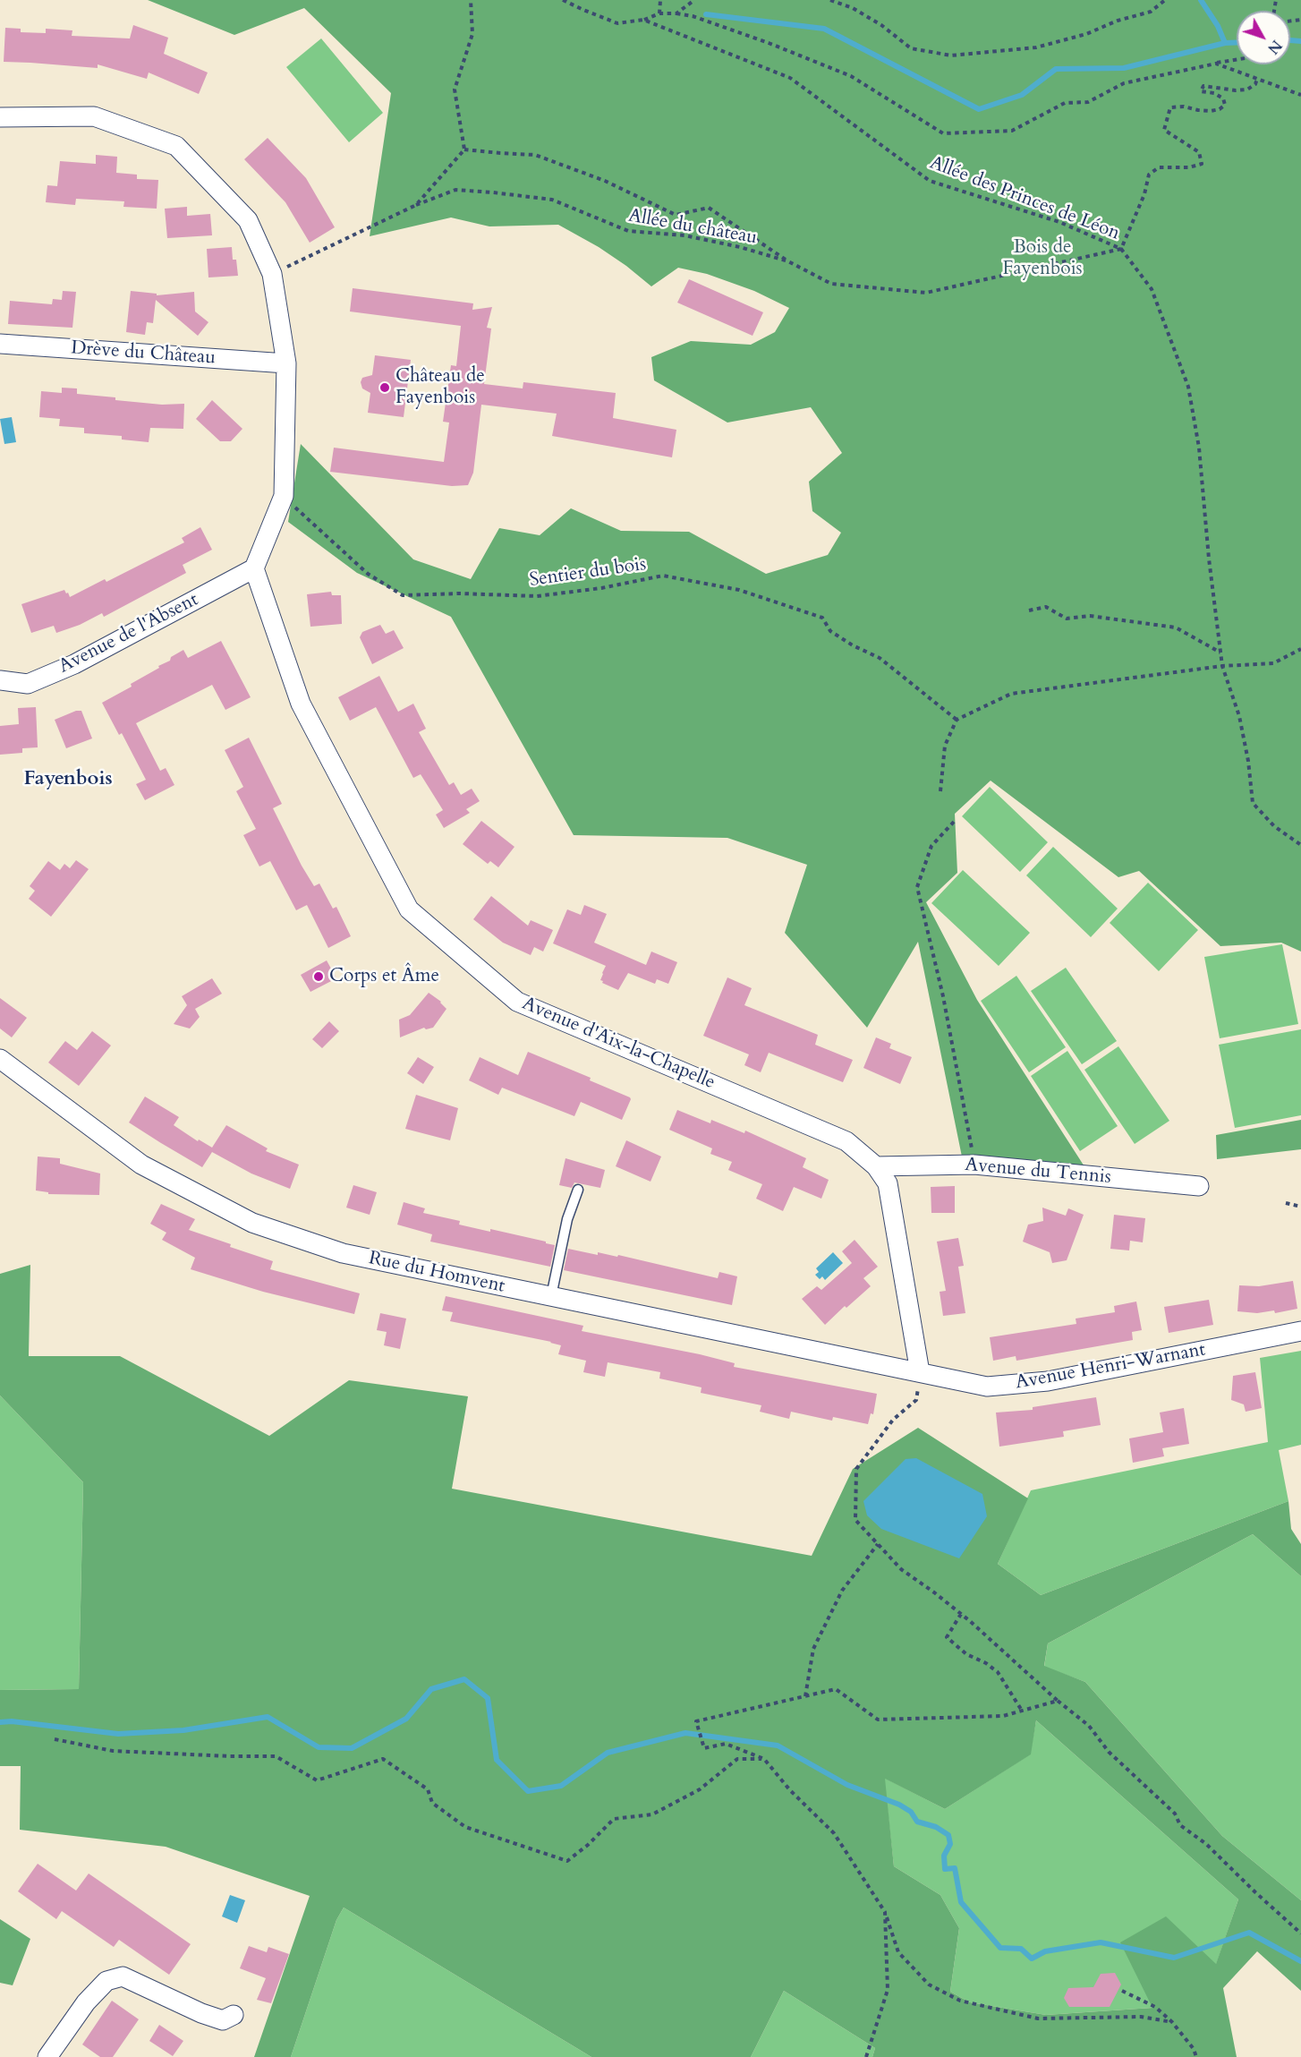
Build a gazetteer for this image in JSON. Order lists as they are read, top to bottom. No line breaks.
{"streets":{"street":["Drève du Château","Avenue de l'Absent","Avenue d'Aix-la-Chapelle","Avenue du Tennis","Rue du Homvent","Avenue Henri-Warnant"],"path":["Allée des Princes de Léon","Allée du château","Sentier du bois"]},"crossings":[["Allée des Princes de Léon","Allée du château"],["Avenue de l'Absent","Avenue d'Aix-la-Chapelle"],["Avenue d'Aix-la-Chapelle","Avenue du Tennis"],["Avenue d'Aix-la-Chapelle","Rue du Homvent"],["Avenue d'Aix-la-Chapelle","Avenue Henri-Warnant"],["Rue du Homvent","Avenue Henri-Warnant"]],"districts":["Fayenbois"],"parks":["Bois de Fayenbois"],"places":["Château de Fayenbois","Corps et Âme"],"north":"bottom right"}
